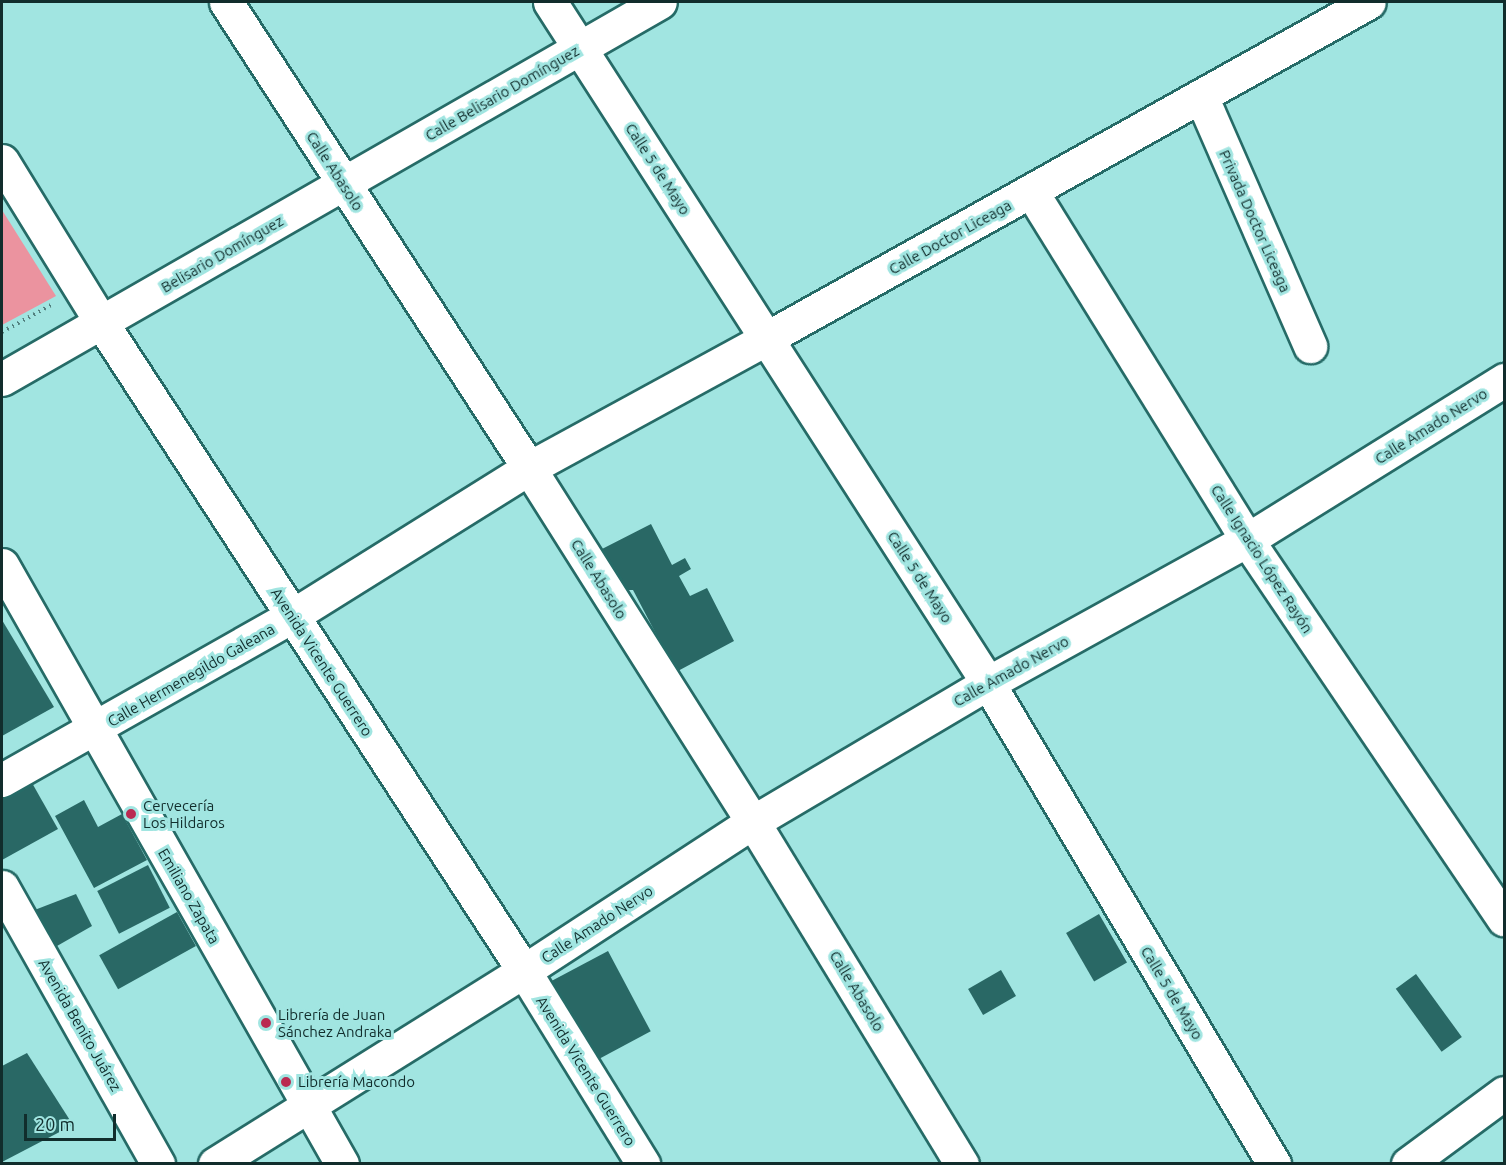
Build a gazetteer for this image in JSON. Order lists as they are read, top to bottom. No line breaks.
{"streets":{"street":["Calle Belisario Domínguez","Calle 5 de Mayo","Calle Abasolo","Privada Doctor Liceaga","Calle Doctor Liceaga","Belisario Domínguez","Calle Amado Nervo","Calle Ignacio López Rayón","Avenida Vicente Guerrero","Calle Hermenegildo Galeana","Emiliano Zapata","Avenida Benito Juárez"]},"crossings":[["Calle Belisario Domínguez","Calle 5 de Mayo"],["Calle Belisario Domínguez","Calle Abasolo"],["Calle Belisario Domínguez","Belisario Domínguez"],["Calle 5 de Mayo","Calle Doctor Liceaga"],["Calle 5 de Mayo","Calle Amado Nervo"],["Calle Abasolo","Calle Doctor Liceaga"],["Calle Abasolo","Belisario Domínguez"],["Calle Abasolo","Calle Amado Nervo"],["Calle Abasolo","Calle Hermenegildo Galeana"],["Privada Doctor Liceaga","Calle Doctor Liceaga"],["Calle Doctor Liceaga","Calle Ignacio López Rayón"],["Calle Doctor Liceaga","Calle Hermenegildo Galeana"],["Belisario Domínguez","Avenida Vicente Guerrero"],["Calle Amado Nervo","Calle Ignacio López Rayón"],["Calle Amado Nervo","Avenida Vicente Guerrero"],["Calle Amado Nervo","Emiliano Zapata"],["Avenida Vicente Guerrero","Calle Hermenegildo Galeana"],["Calle Hermenegildo Galeana","Emiliano Zapata"]],"places":["Cervecería Los Hildaros","Librería de Juan Sánchez Andraka","Librería Macondo"],"scale_bar":"20 m"}
